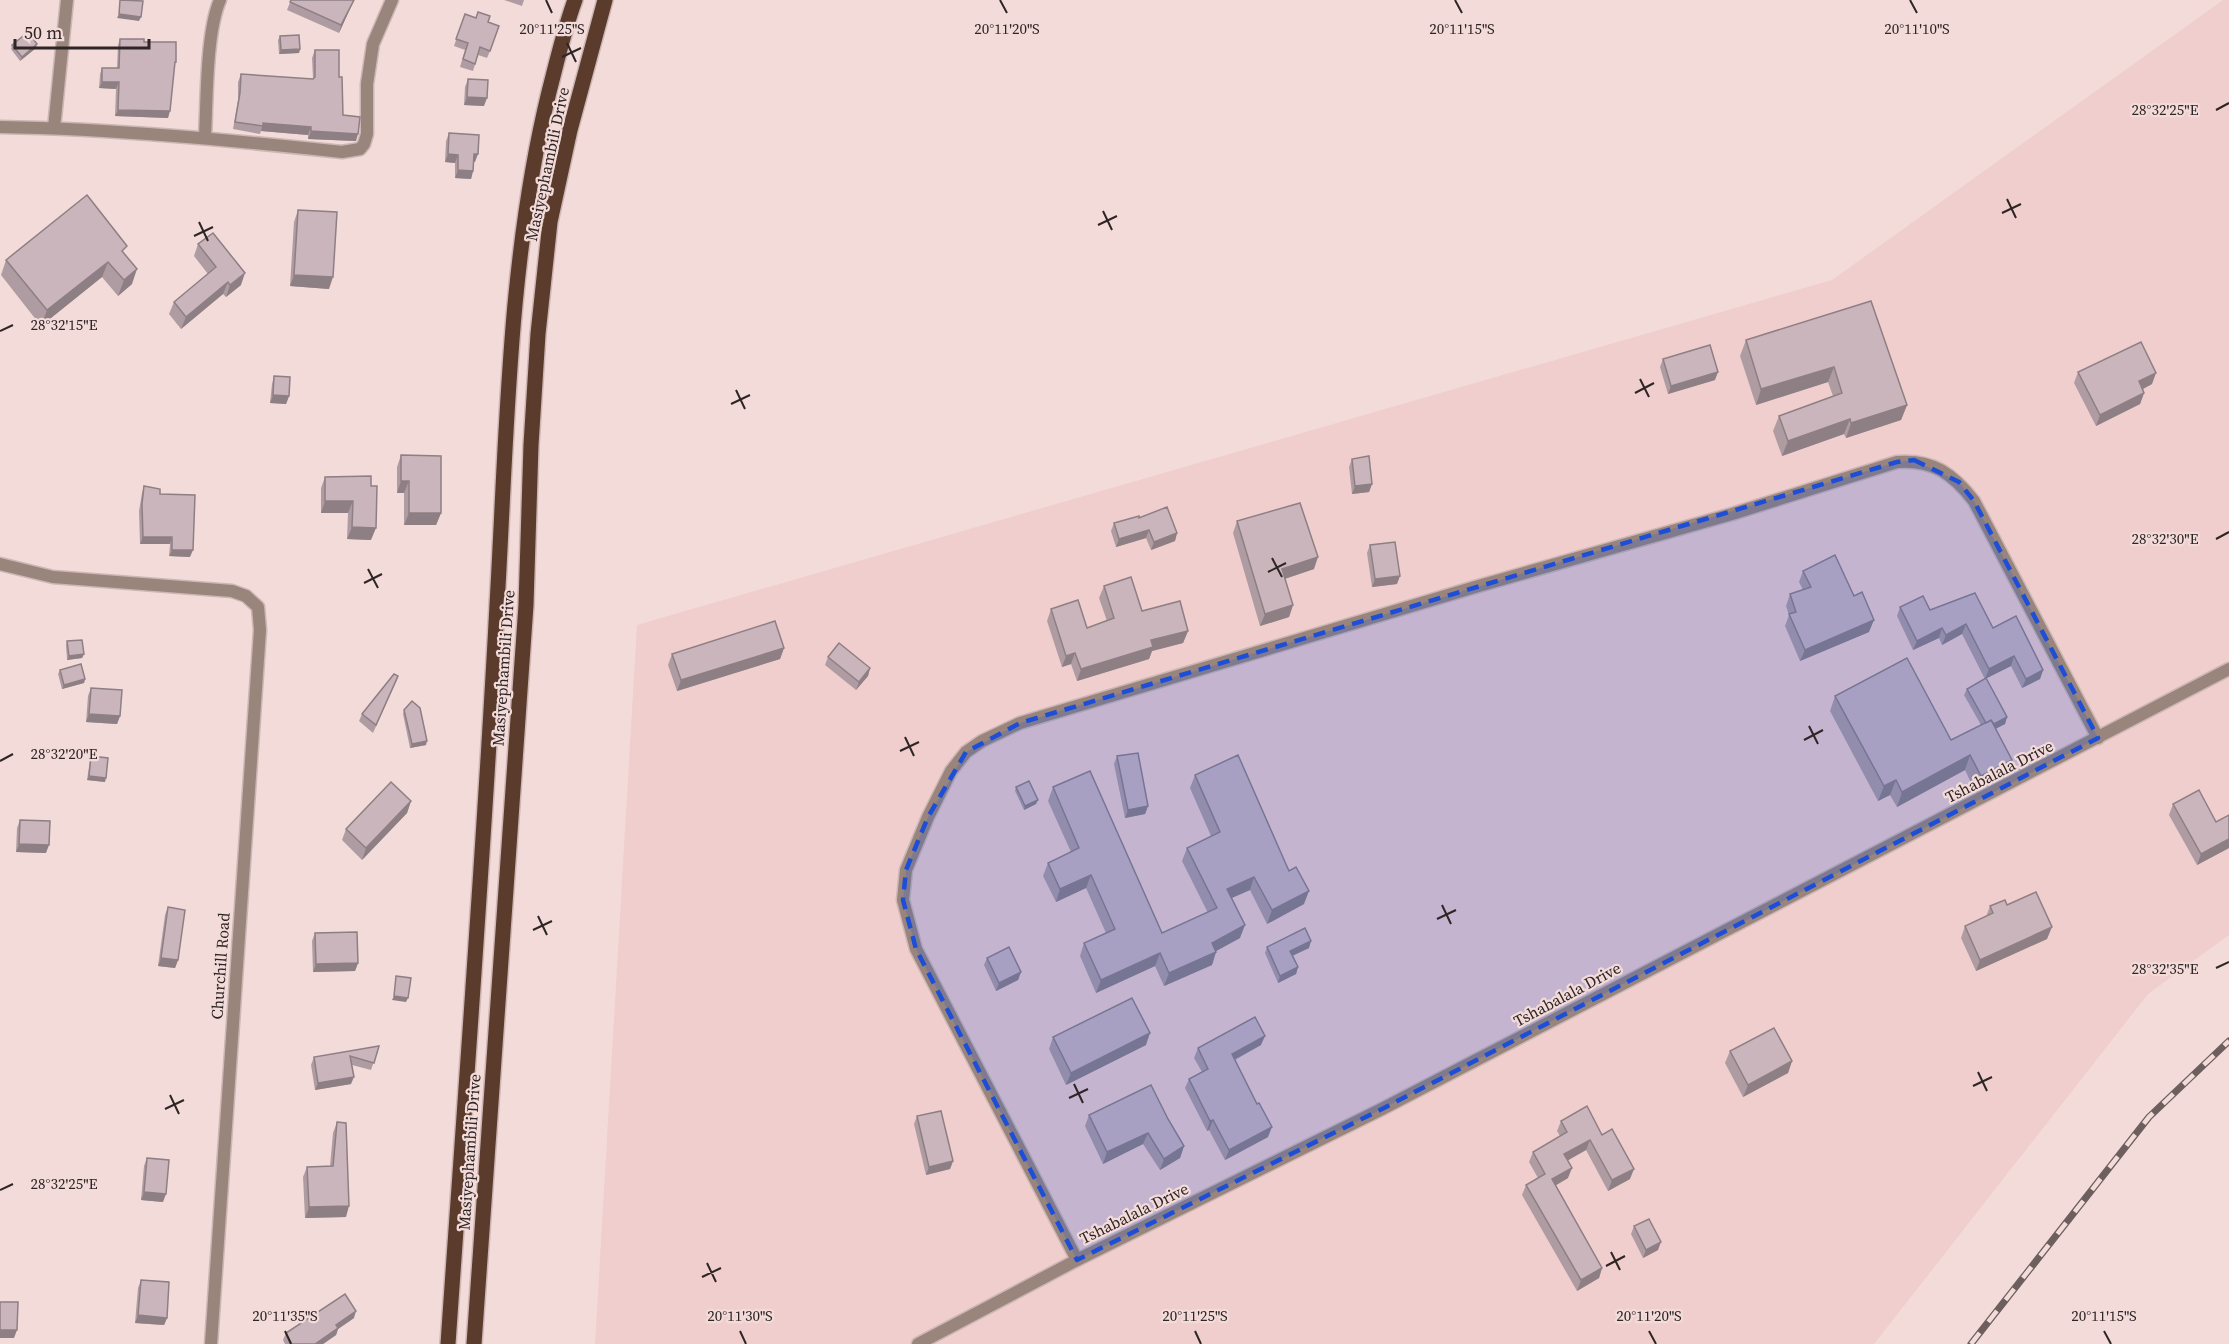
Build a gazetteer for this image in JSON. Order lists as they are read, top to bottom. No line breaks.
{"streets":{"main road":["Masiyephambili Drive"],"street":["Tshabalala Drive","Churchill Road"]},"scale_bar":"50 m","coordinates":["20°11'25\"S","20°11'20\"S","20°11'15\"S","20°11'10\"S","28°32'25\"E","28°32'15\"E","28°32'30\"E","28°32'20\"E","28°32'35\"E","20°11'35\"S","20°11'30\"S"]}
